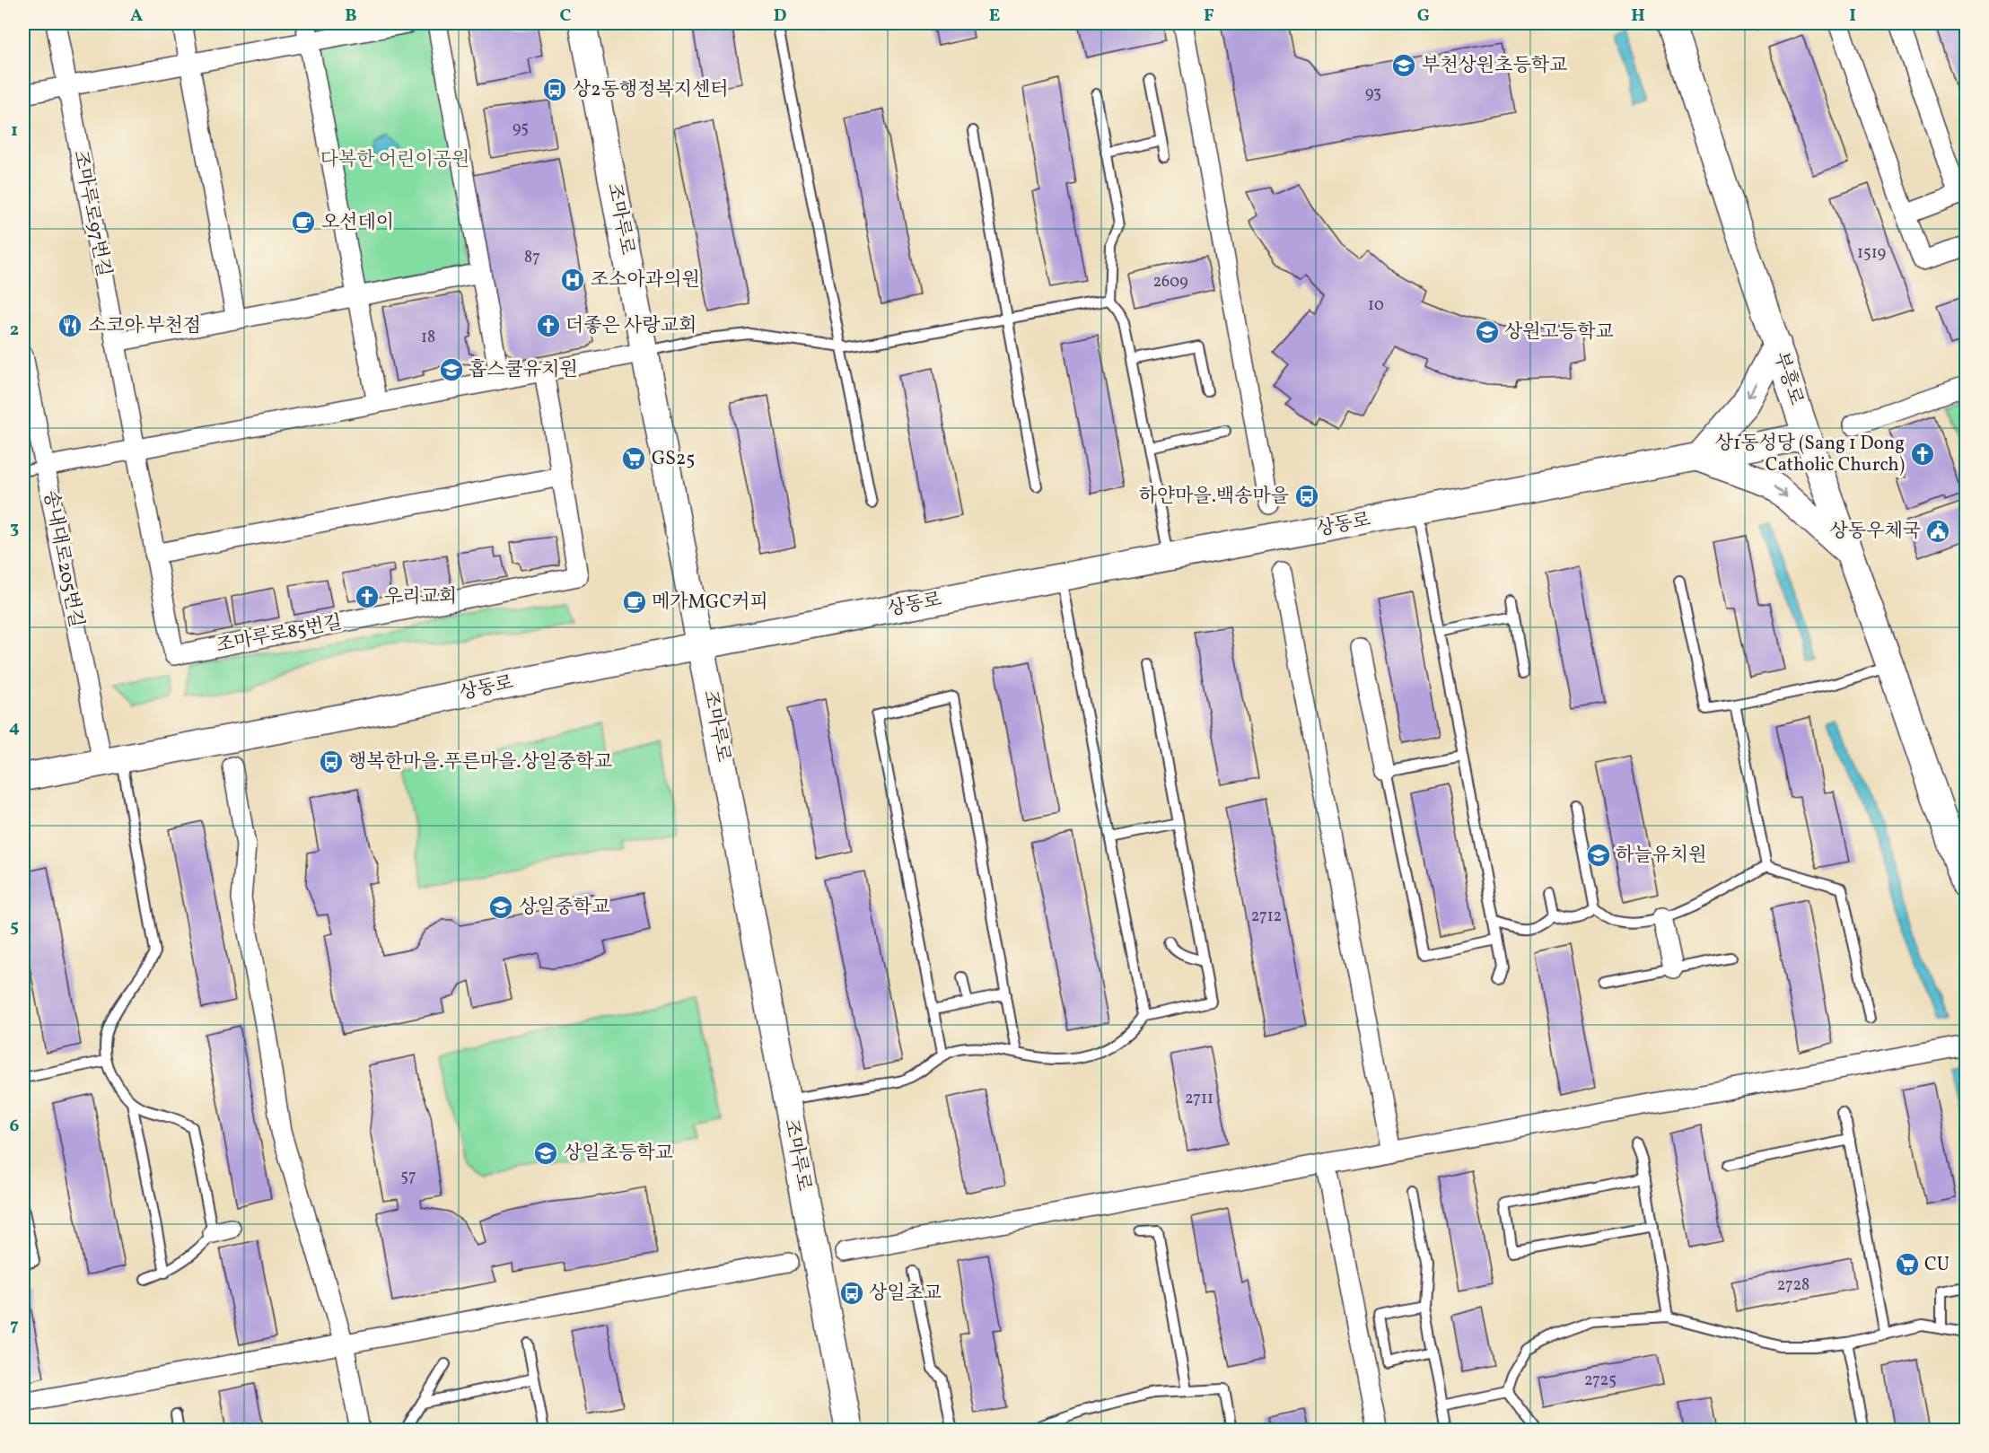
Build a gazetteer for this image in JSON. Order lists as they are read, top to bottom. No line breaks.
{"streets":{"street":["조마루로97번길","조마루로","부흥로","상동로","송내대로205번길","조마루로85번길"]},"crossings":[["조마루로97번길","조마루로85번길"],["조마루로","상동로"],["부흥로","상동로"],["상동로","송내대로205번길"]],"parks":["다복한 어린이공원"],"places":{"school or university":["부천상원초등학교","상원고등학교","홉스쿨유치원","하늘유치원","상일중학교","상일초등학교"],"bus stop":["상2동행정복지센터","하얀마을.백송마을","행복한마을.푸른마을.상일중학교","상일초교"],"cafe":["오선데이","메가MGC커피"],"hospital":["조소아과의원"],"restaurant":["소코아 부천점"],"church":["더좋은 사랑교회","상1동성당 (Sang 1 Dong Catholic Church)","우리교회"],"supermarket":["GS25","CU"],"public building":["상동우체국"]},"house_numbers":["93","95","1519","87","2609","10","18","2712","2711","57","2728","2725"],"grid":{"columns":["A","B","C","D","E","F","G","H","I"],"rows":["1","2","3","4","5","6","7"]}}
